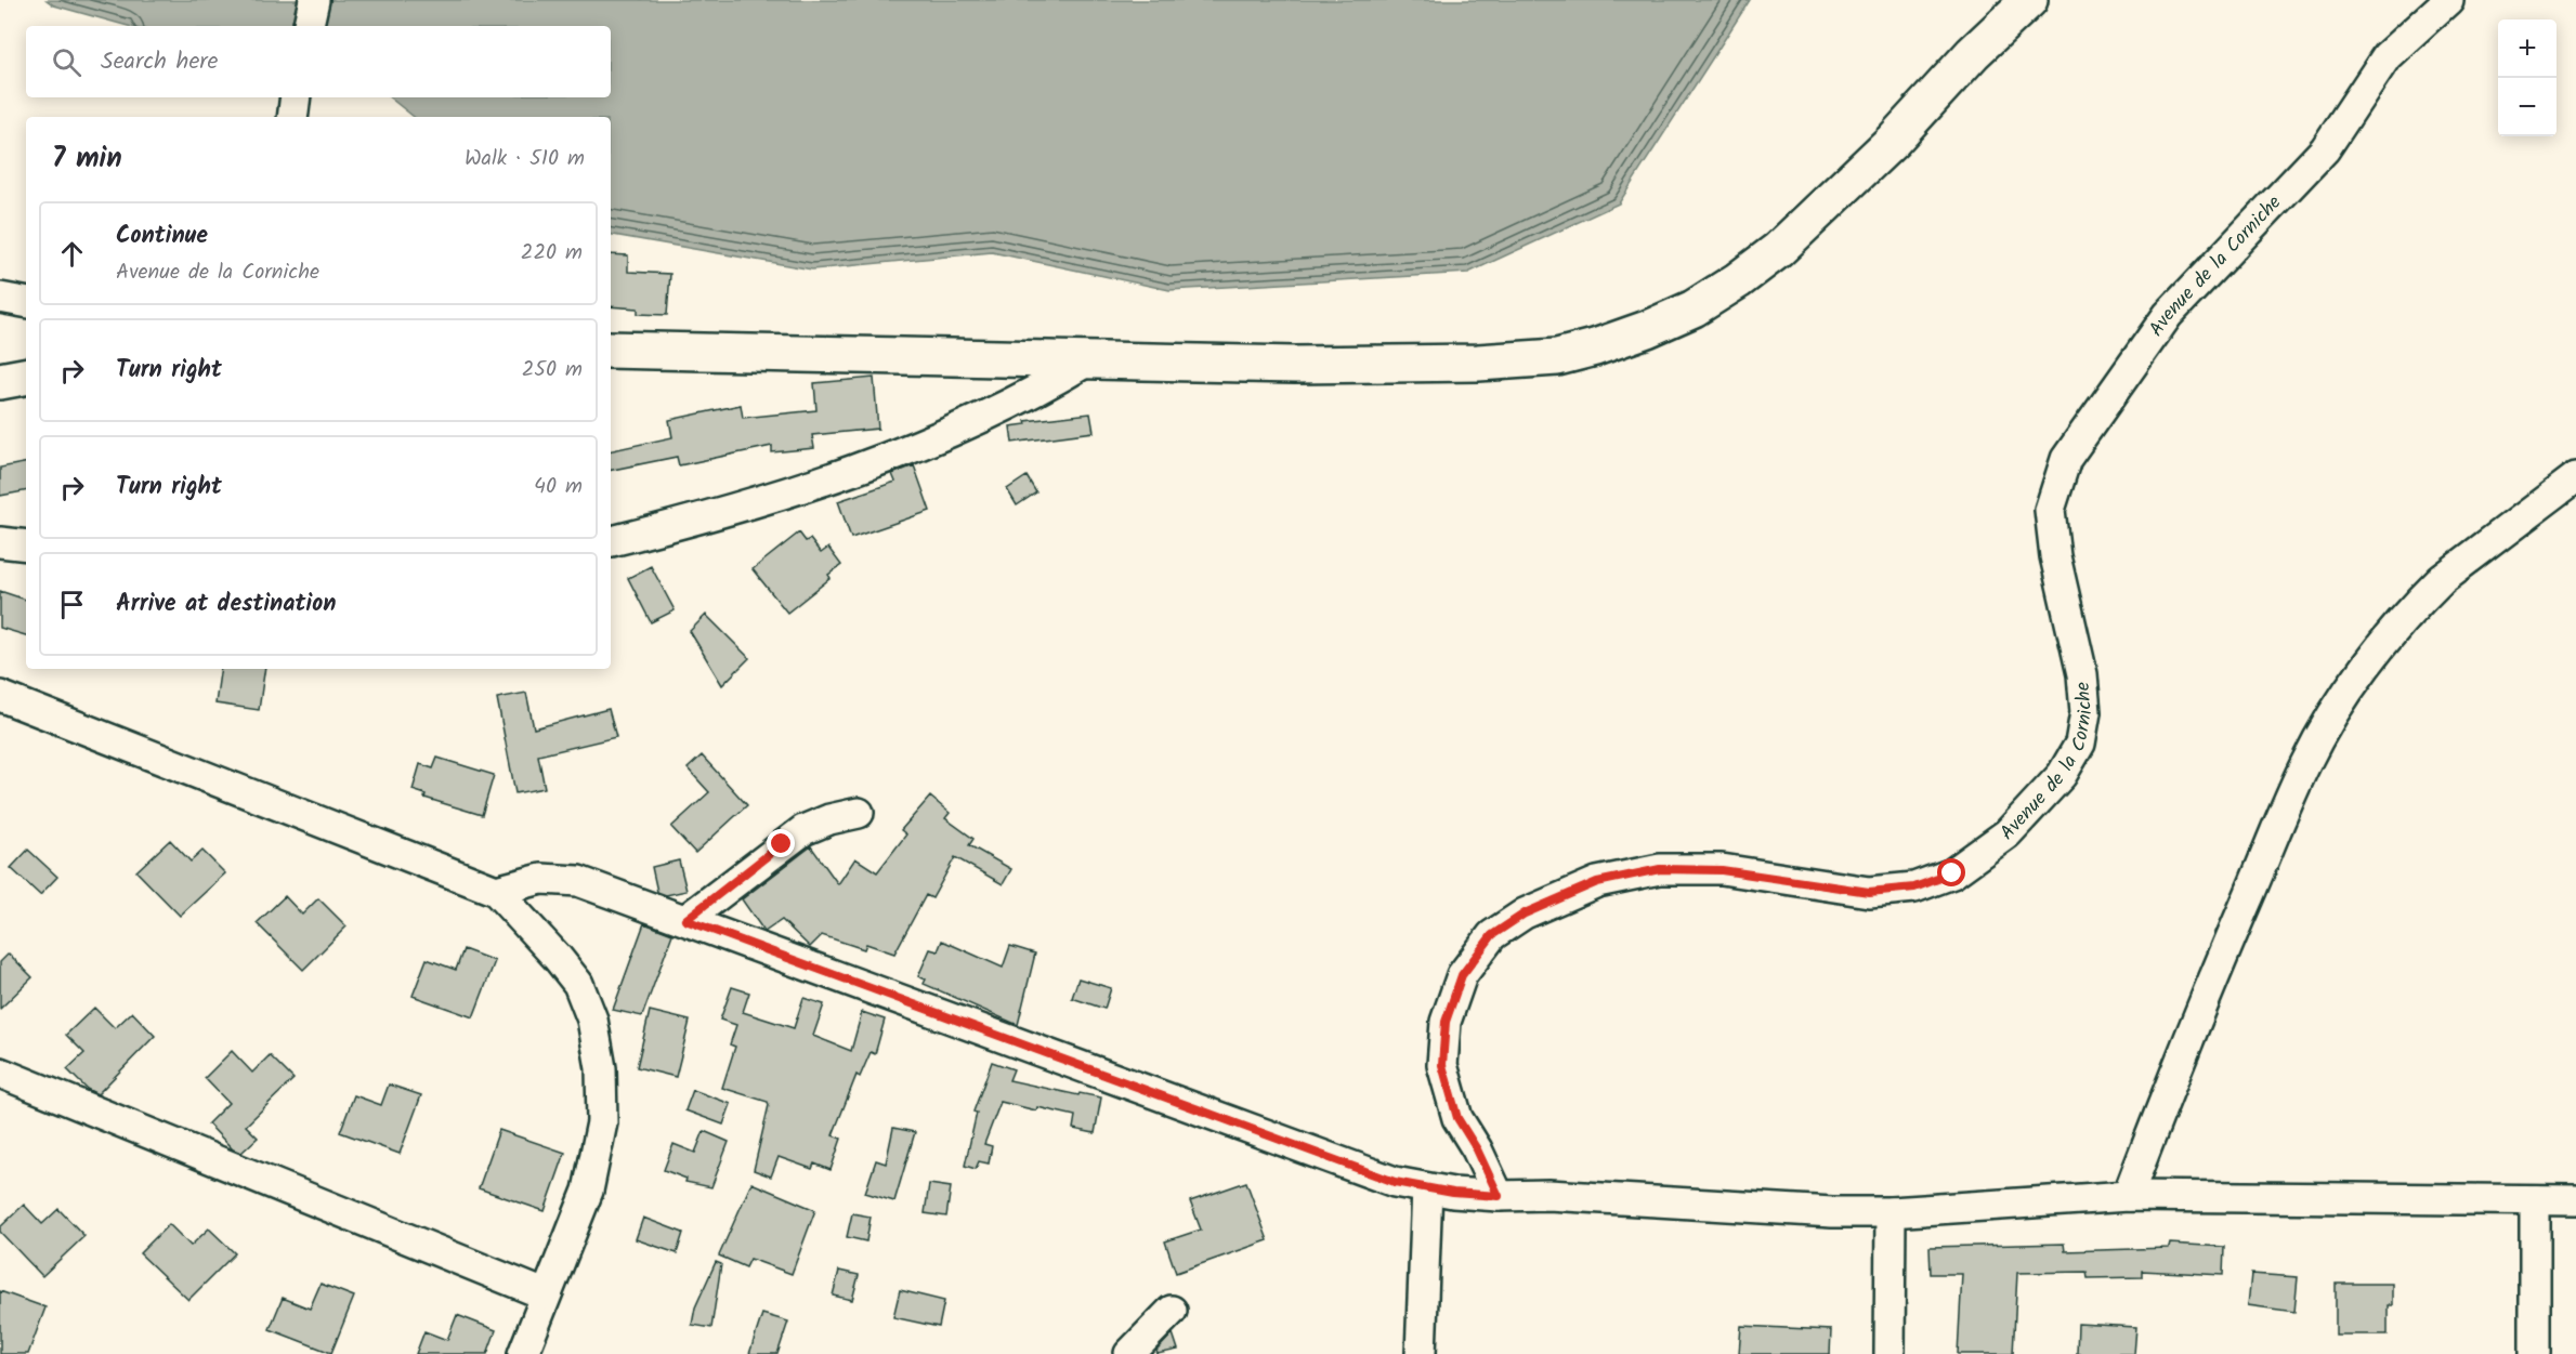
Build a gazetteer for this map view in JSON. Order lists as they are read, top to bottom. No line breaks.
{"streets":{"street":["Avenue de la Corniche"]},"page":{"map_buttons":["+","−"],"search":"Search here","heading":["7 min","Walk · 510 m"],"list":[["Continue","Avenue de la Corniche","220 m"],["Turn right","250 m"],["Turn right","40 m"],"Arrive at destination"]}}
